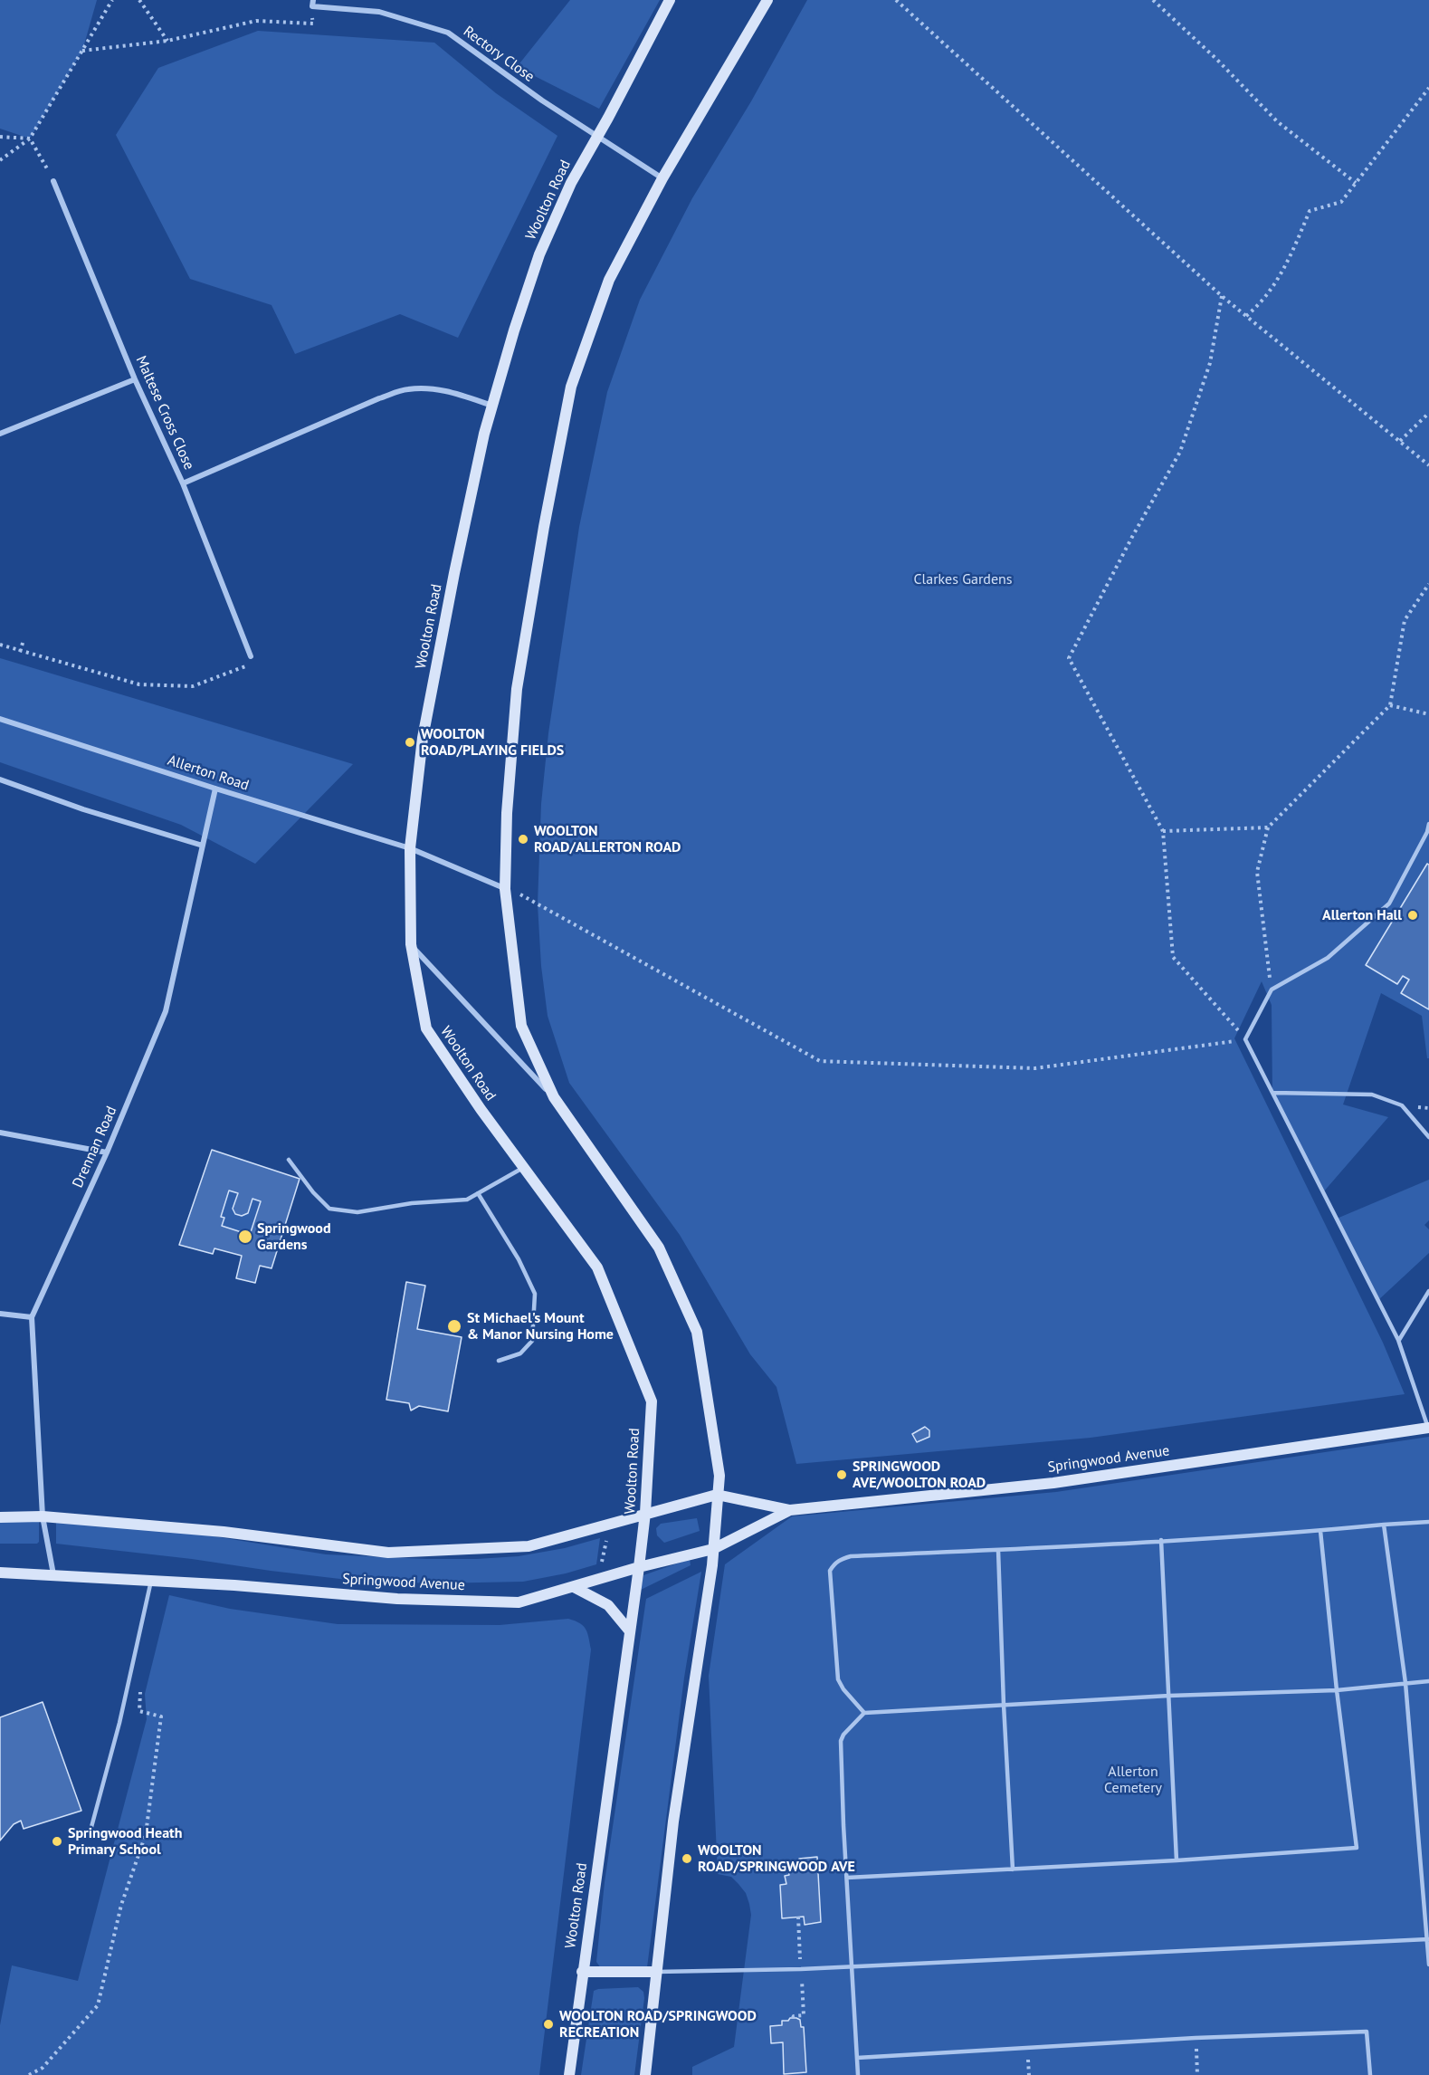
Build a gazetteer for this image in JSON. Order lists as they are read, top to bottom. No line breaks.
{"streets":{"main road":["Woolton Road","Springwood Avenue"],"street":["Rectory Close","Maltese Cross Close","Allerton Road","Drennan Road"]},"crossings":[["Rectory Close","Woolton Road"],["Woolton Road","Allerton Road"],["Woolton Road","Springwood Avenue"],["Allerton Road","Drennan Road"],["Drennan Road","Springwood Avenue"]],"parks":["Clarkes Gardens","Allerton Cemetery"],"places":["WOOLTON ROAD/PLAYING FIELDS","WOOLTON ROAD/ALLERTON ROAD","Allerton Hall","Springwood Gardens","St Michael's Mount & Manor Nursing Home","SPRINGWOOD AVE/WOOLTON ROAD","Springwood Heath Primary School","WOOLTON ROAD/SPRINGWOOD AVE","WOOLTON ROAD/SPRINGWOOD RECREATION"]}
